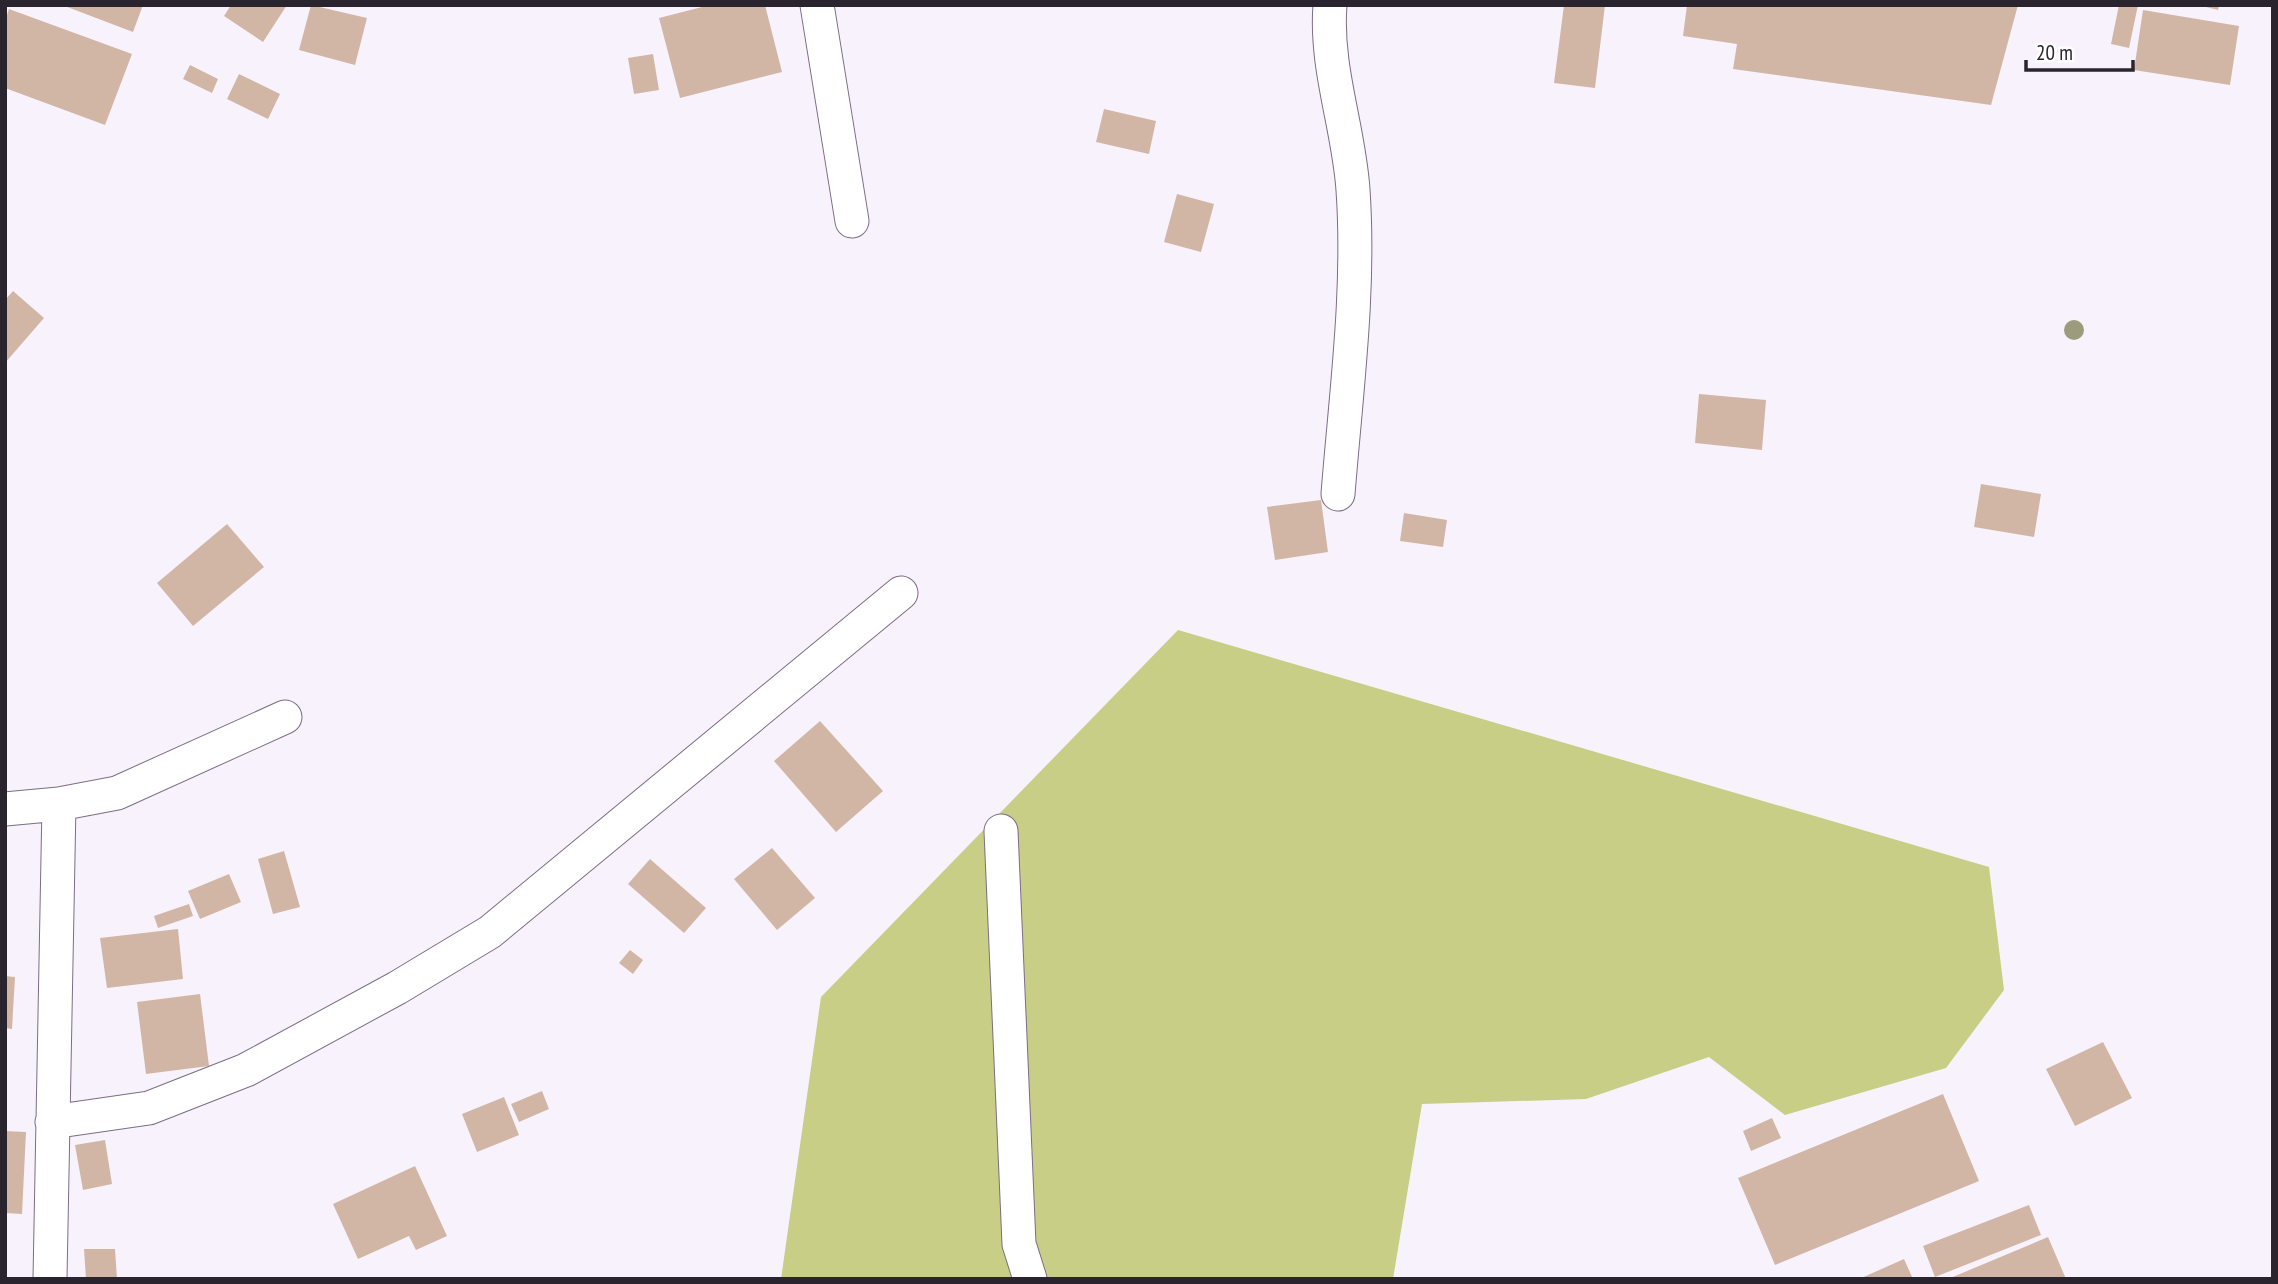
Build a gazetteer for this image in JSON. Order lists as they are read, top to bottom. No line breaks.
{"scale_bar":"20 m"}
